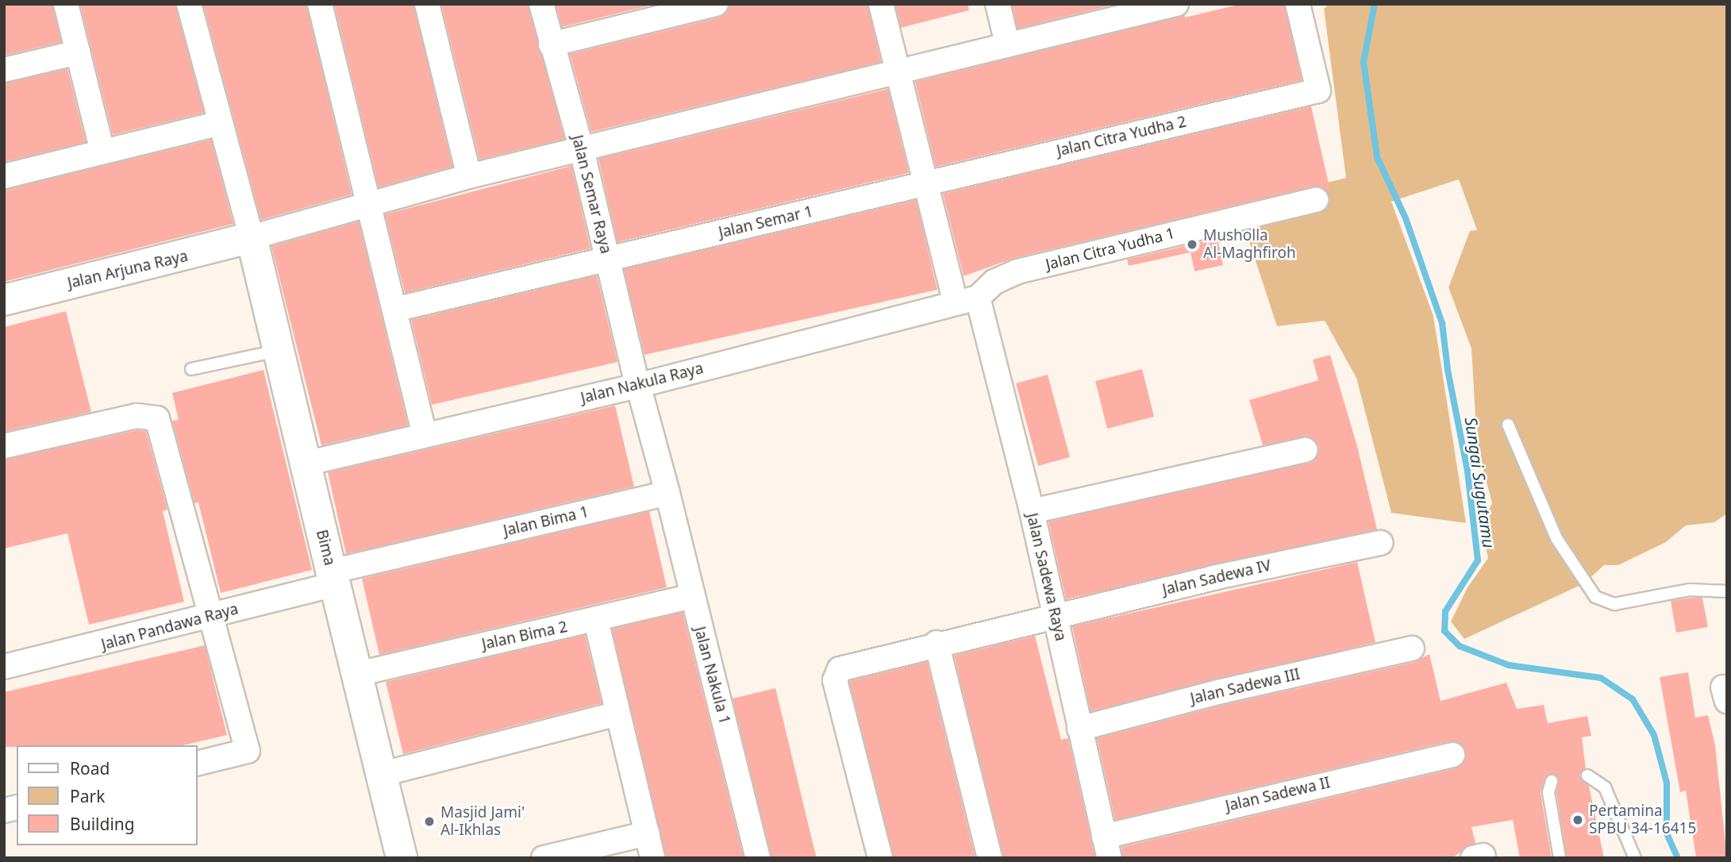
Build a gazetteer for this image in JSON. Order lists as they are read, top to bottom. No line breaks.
{"streets":{"street":["Jalan Citra Yudha 2","Jalan Semar Raya","Jalan Semar 1","Jalan Citra Yudha 1","Jalan Arjuna Raya","Jalan Nakula Raya","Jalan Bima 1","Bima","Jalan Sadewa Raya","Jalan Sadewa IV","Jalan Pandawa Raya","Jalan Bima 2","Jalan Nakula 1","Jalan Sadewa III","Jalan Sadewa II"]},"crossings":[["Jalan Citra Yudha 2","Jalan Semar 1"],["Jalan Citra Yudha 2","Jalan Sadewa Raya"],["Jalan Semar Raya","Jalan Semar 1"],["Jalan Semar Raya","Jalan Nakula Raya"],["Jalan Semar 1","Jalan Sadewa Raya"],["Jalan Citra Yudha 1","Jalan Nakula Raya"],["Jalan Citra Yudha 1","Jalan Sadewa Raya"],["Jalan Arjuna Raya","Bima"],["Jalan Nakula Raya","Bima"],["Jalan Nakula Raya","Jalan Sadewa Raya"],["Jalan Bima 1","Bima"],["Jalan Bima 1","Jalan Pandawa Raya"],["Jalan Bima 1","Jalan Nakula 1"],["Bima","Jalan Pandawa Raya"],["Bima","Jalan Bima 2"],["Jalan Sadewa Raya","Jalan Sadewa IV"],["Jalan Sadewa Raya","Jalan Sadewa III"],["Jalan Sadewa Raya","Jalan Sadewa II"],["Jalan Bima 2","Jalan Nakula 1"]],"water":["Sungai Sugutamu"],"places":["Musholla Al-Maghfiroh","Pertamina SPBU 34-16415","Masjid Jami' Al-Ikhlas"],"legend":["Road","Park","Building"]}
